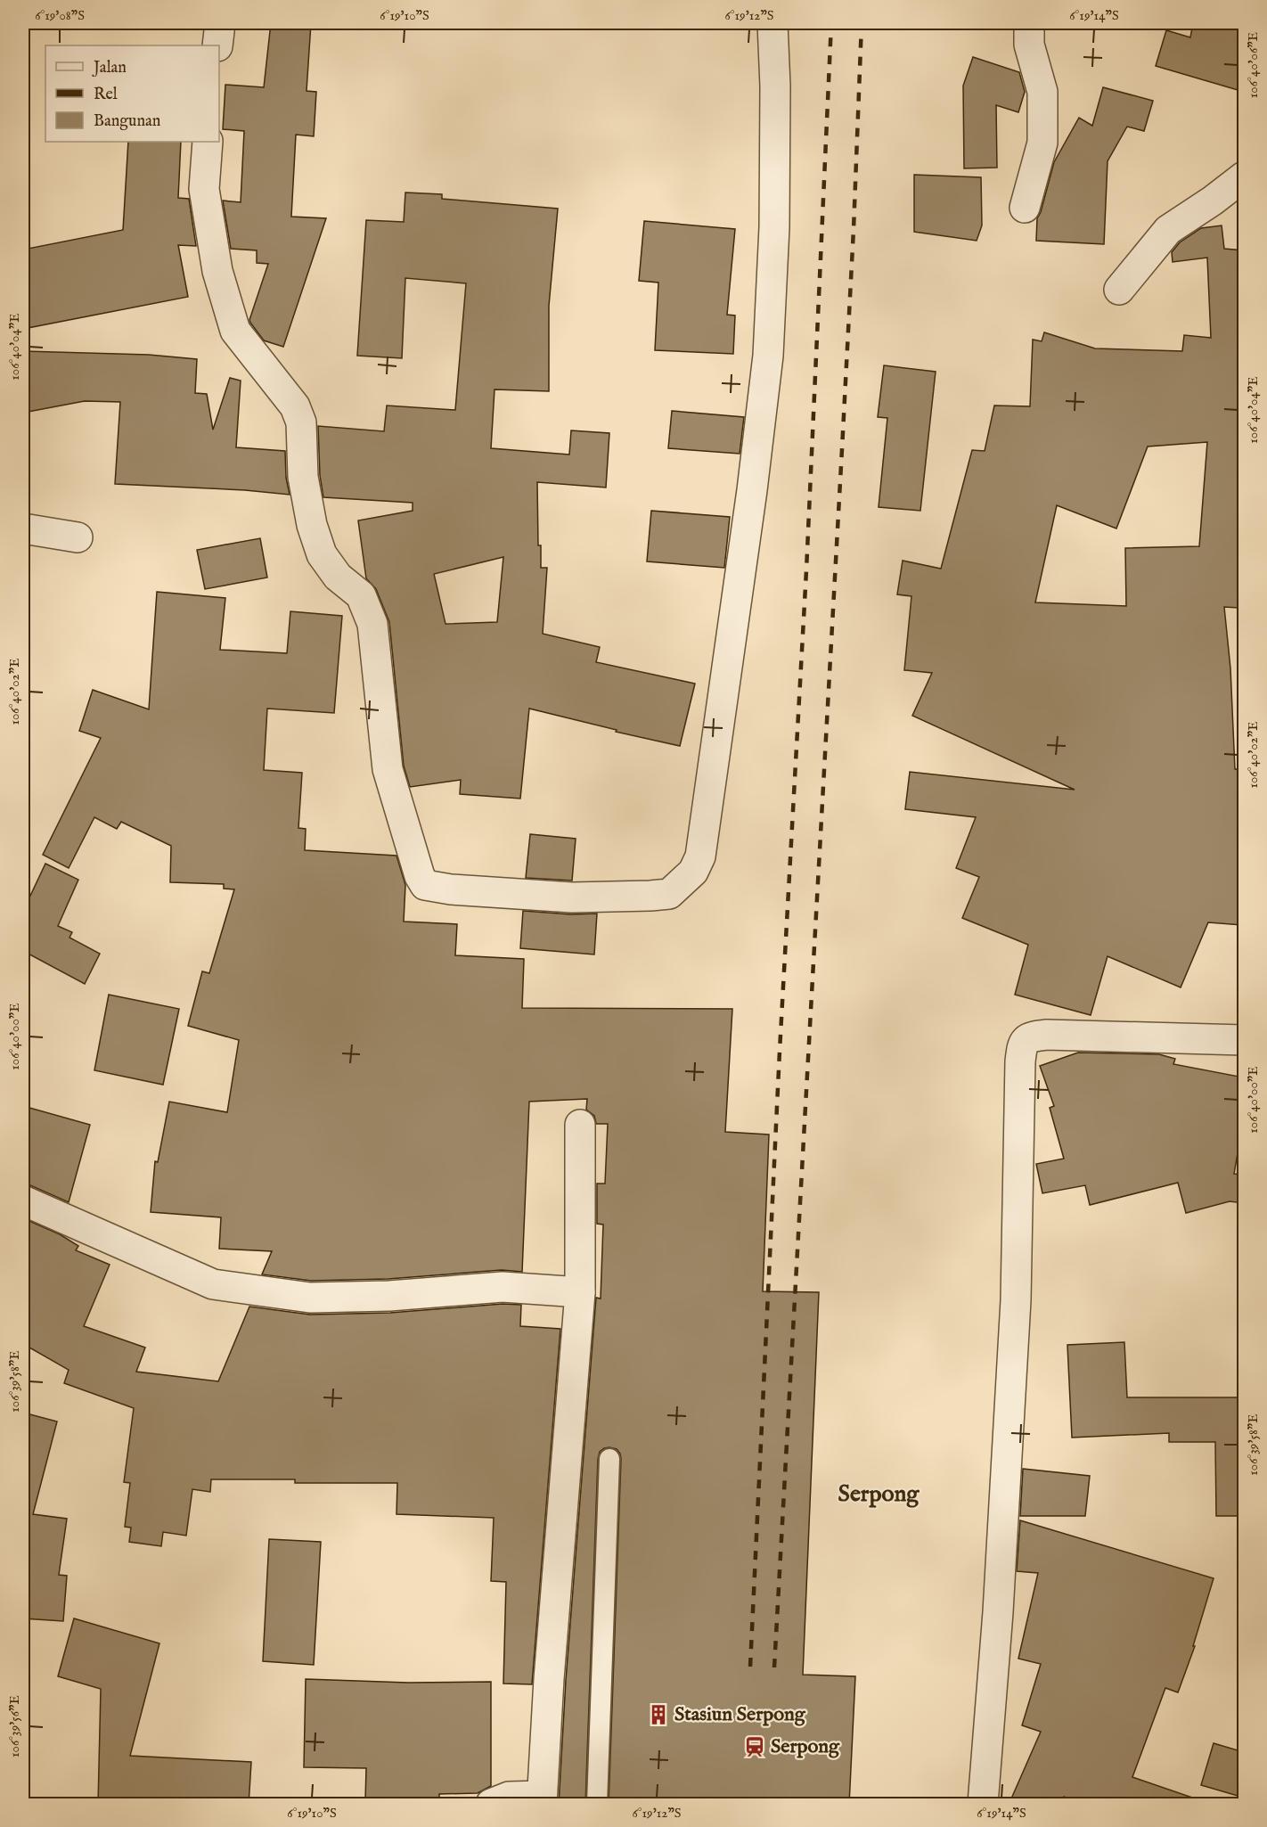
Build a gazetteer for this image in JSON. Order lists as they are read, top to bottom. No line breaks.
{"districts":["Serpong"],"places":{"building":["Stasiun Serpong"],"station":["Serpong"]},"legend":["Jalan","Rel","Bangunan"],"coordinates":["6°19'08\"S","6°19'10\"S","6°19'12\"S","6°19'14\"S","106°40'06\"E","106°40'04\"E","106°40'02\"E","106°40'00\"E","106°39'58\"E","106°39'56\"E"]}
